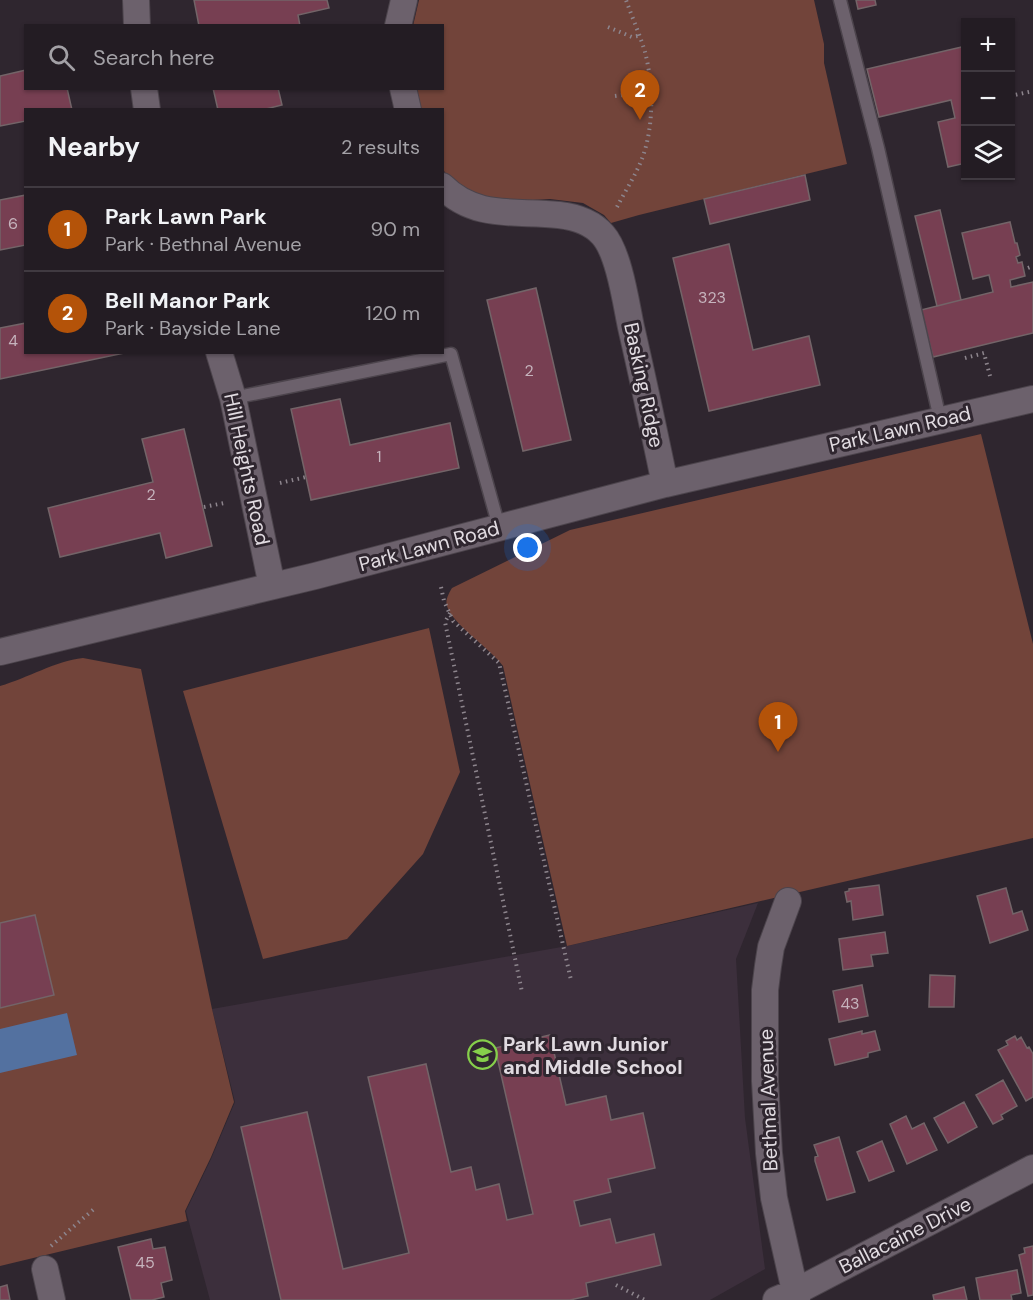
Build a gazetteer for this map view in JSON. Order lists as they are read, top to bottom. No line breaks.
{"streets":{"street":["Basking Ridge","Park Lawn Road","Hill Heights Road","Bethnal Avenue","Ballacaine Drive"]},"crossings":[["Basking Ridge","Park Lawn Road"],["Park Lawn Road","Hill Heights Road"],["Bethnal Avenue","Ballacaine Drive"]],"places":{"school or university":["Park Lawn Junior and Middle School"]},"house_numbers":["6","323","4","2","1","2","43","45"],"page":{"map_buttons":["+","−"],"search":"Search here","pins":["2","1"],"heading":["Nearby","2 results"],"list":[{"mark":"1","name":"Park Lawn Park","note":"Park · Bethnal Avenue","value":"90 m"},{"mark":"2","name":"Bell Manor Park","note":"Park · Bayside Lane","value":"120 m"}]}}
